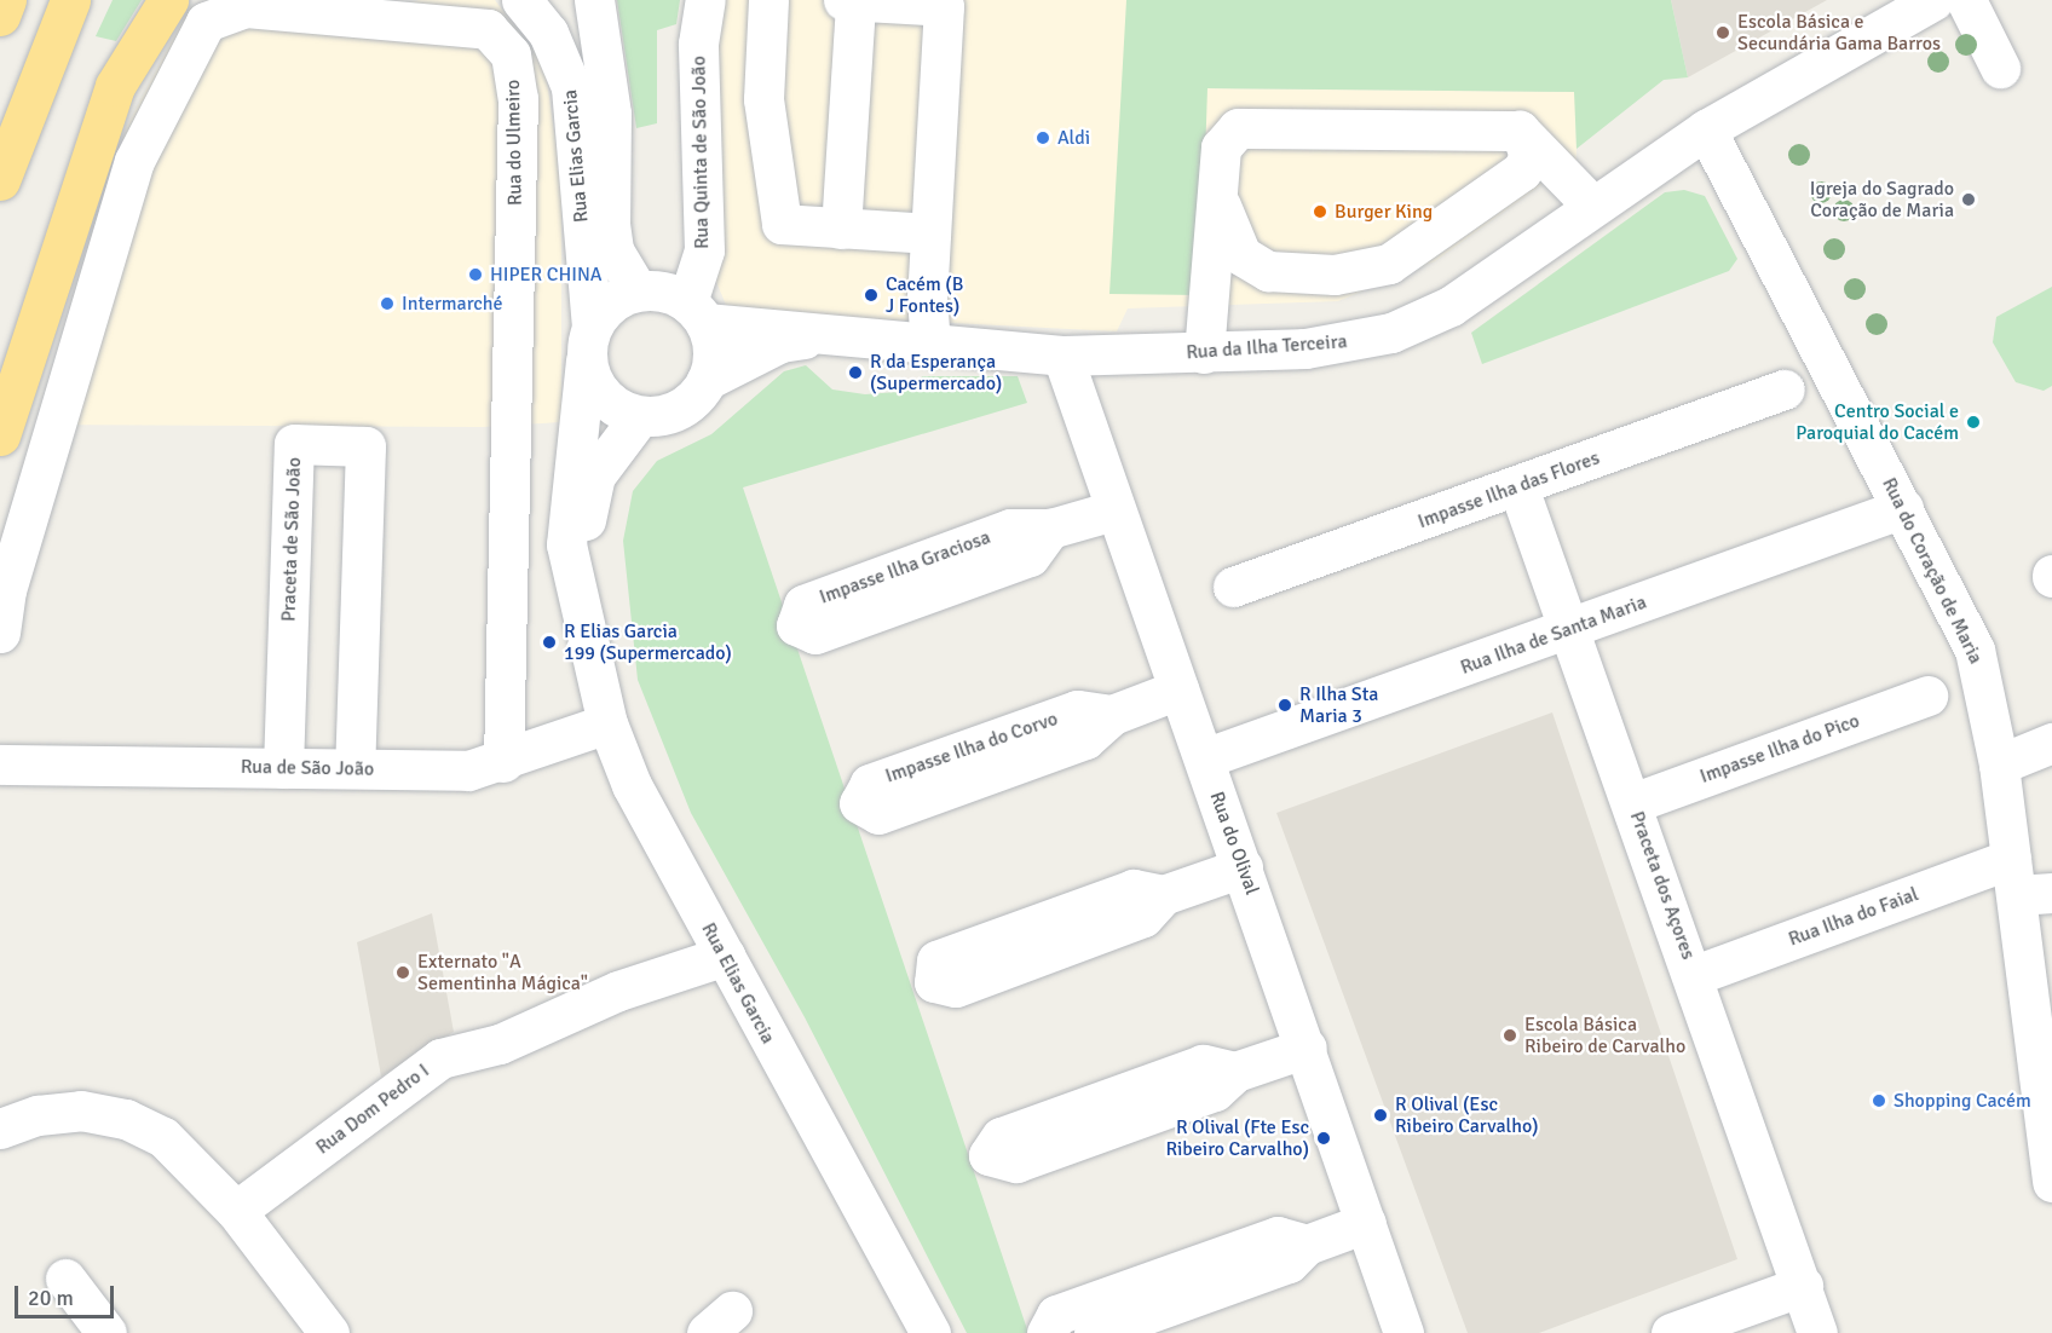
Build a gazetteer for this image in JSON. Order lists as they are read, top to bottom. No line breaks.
{"streets":{"street":["Rua do Ulmeiro","Rua Quinta de São João","Rua Elias Garcia","Rua da Ilha Terceira","Impasse Ilha das Flores","Praceta de São João","Impasse Ilha Graciosa","Rua do Coração de Maria","Rua Ilha de Santa Maria","Impasse Ilha do Corvo","Impasse Ilha do Pico","Rua de São João","Rua do Olival","Praceta dos Açores","Rua Ilha do Faial","Rua Dom Pedro I"]},"crossings":[["Rua do Ulmeiro","Rua de São João"],["Rua Quinta de São João","Rua Elias Garcia"],["Rua Quinta de São João","Rua da Ilha Terceira"],["Rua Elias Garcia","Rua da Ilha Terceira"],["Rua Elias Garcia","Rua de São João"],["Rua Elias Garcia","Rua Dom Pedro I"],["Rua da Ilha Terceira","Rua do Coração de Maria"],["Rua da Ilha Terceira","Rua do Olival"],["Impasse Ilha das Flores","Praceta dos Açores"],["Praceta de São João","Rua de São João"],["Impasse Ilha Graciosa","Rua do Olival"],["Rua do Coração de Maria","Rua Ilha de Santa Maria"],["Rua do Coração de Maria","Rua Ilha do Faial"],["Rua Ilha de Santa Maria","Rua do Olival"],["Rua Ilha de Santa Maria","Praceta dos Açores"],["Impasse Ilha do Corvo","Rua do Olival"],["Impasse Ilha do Pico","Praceta dos Açores"],["Praceta dos Açores","Rua Ilha do Faial"]],"places":["Escola Básica e Secundária Gama Barros","Aldi","Igreja do Sagrado Coração de Maria","Burger King","HIPER CHINA","Cacém (B J Fontes)","Intermarché","R da Esperança (Supermercado)","Centro Social e Paroquial do Cacém","R Elias Garcia 199 (Supermercado)","R Ilha Sta Maria 3","Externato \"A Sementinha Mágica\"","Escola Básica Ribeiro de Carvalho","Shopping Cacém","R Olival (Esc Ribeiro Carvalho)","R Olival (Fte Esc Ribeiro Carvalho)"],"scale_bar":"20 m"}
